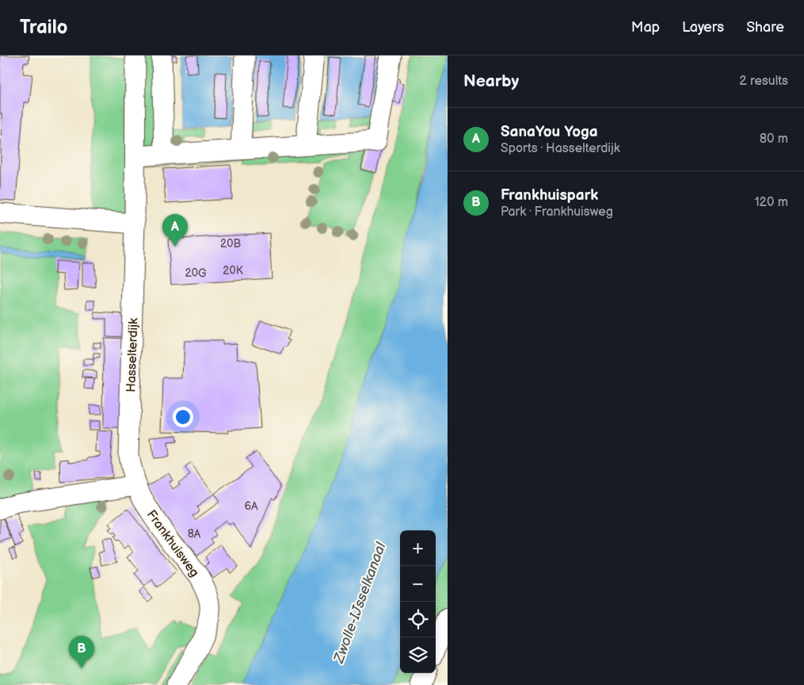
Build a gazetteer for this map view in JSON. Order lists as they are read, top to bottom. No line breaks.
{"streets":{"street":["Hasselterdijk","Frankhuisweg"]},"crossings":[["Hasselterdijk","Frankhuisweg"]],"water":["Zwolle-IJsselkanaal"],"house_numbers":["20B","20K","20G","6A","8A"],"page":{"header":"Trailo","nav":["Map","Layers","Share"],"heading":["Nearby","2 results"],"list":[{"mark":"A","name":"SanaYou Yoga","note":"Sports · Hasselterdijk","value":"80 m"},{"mark":"B","name":"Frankhuispark","note":"Park · Frankhuisweg","value":"120 m"}],"pins":["A","B"],"map_buttons":["+","−"]}}
